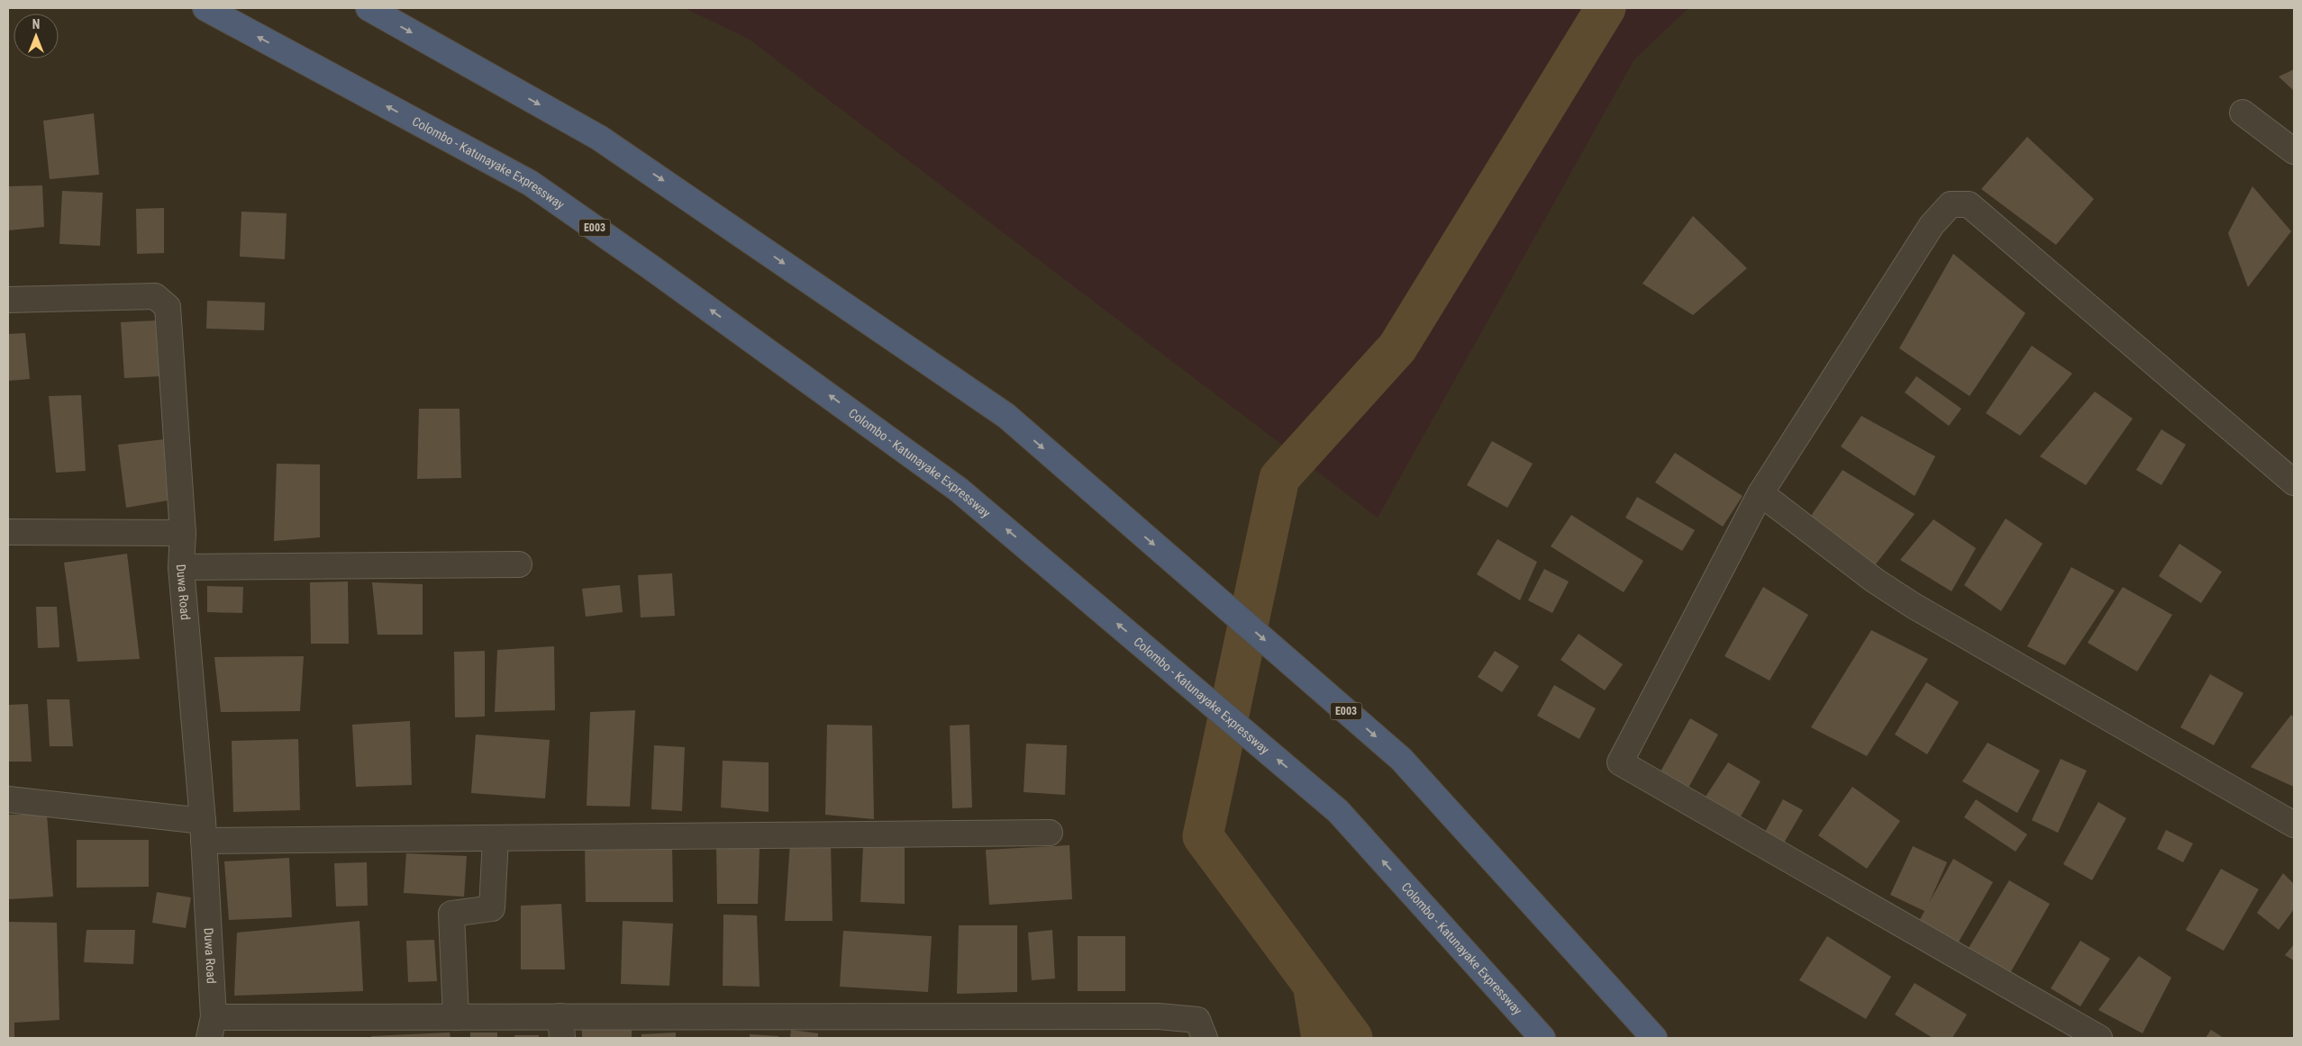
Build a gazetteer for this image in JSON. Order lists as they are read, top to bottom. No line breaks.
{"streets":{"highway":["Colombo - Katunayake Expressway","E003"],"street":["Duwa Road"]},"north":"top"}
